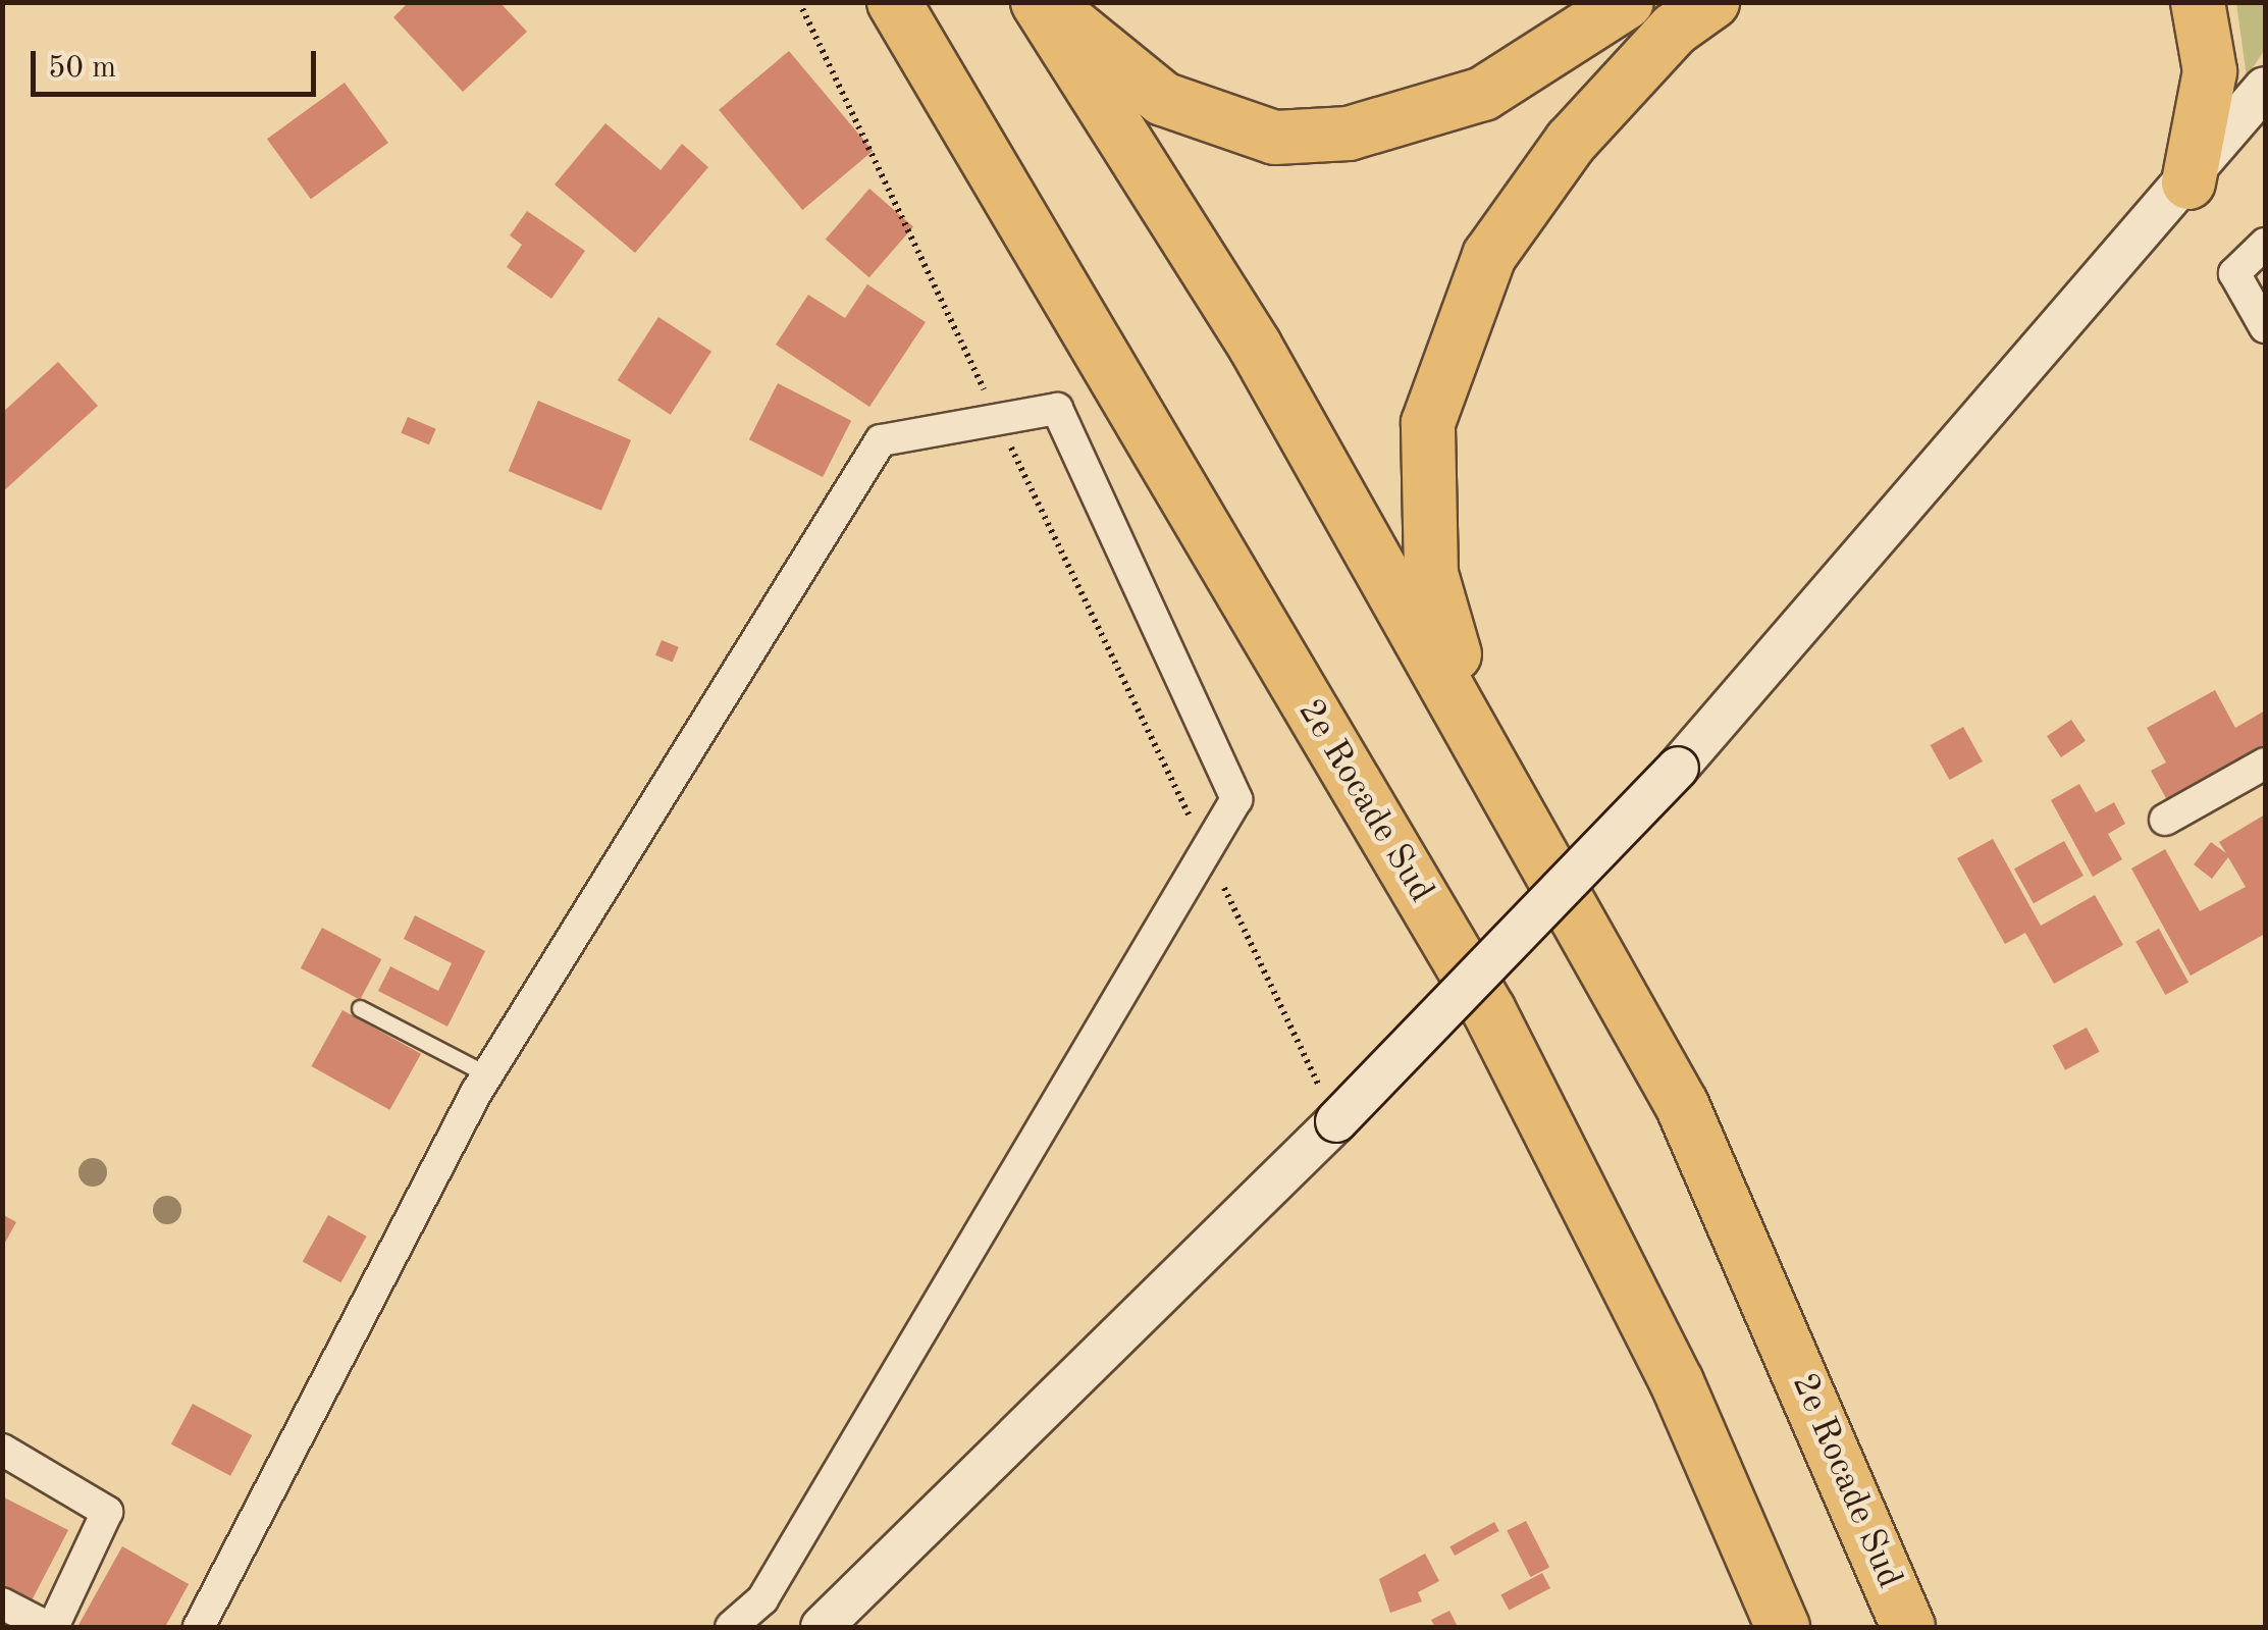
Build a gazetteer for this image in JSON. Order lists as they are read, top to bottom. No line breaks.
{"streets":{"highway":["2e Rocade Sud"]},"scale_bar":"50 m"}
